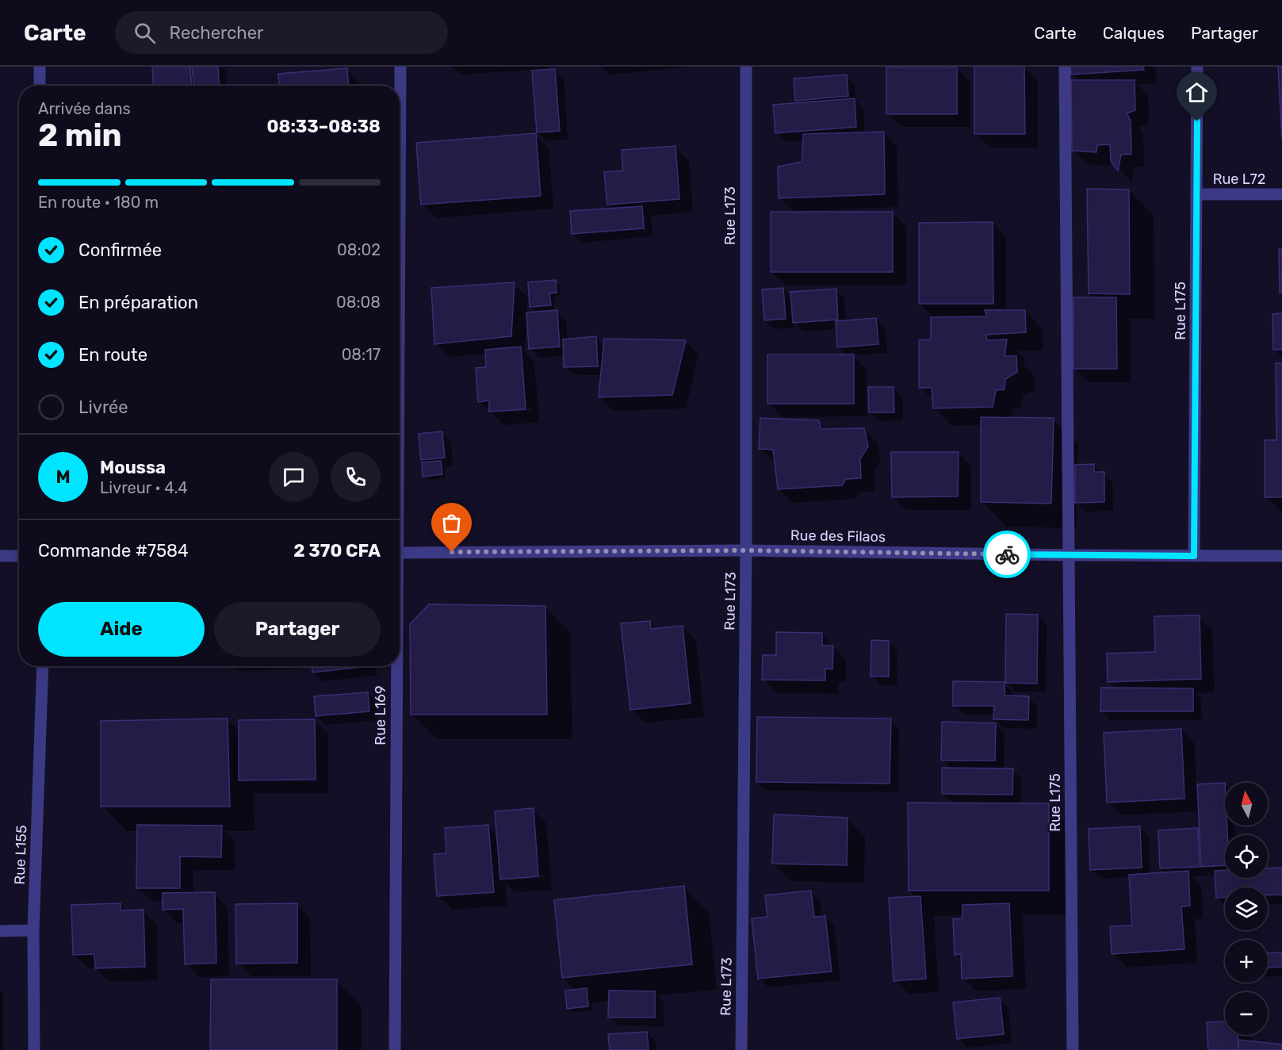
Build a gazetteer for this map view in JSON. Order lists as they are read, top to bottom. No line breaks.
{"streets":{"street":["Rue L72","Rue L173","Rue L175","Rue des Filaos","Rue L169","Rue L155"]},"crossings":[["Rue L72","Rue L175"],["Rue L173","Rue des Filaos"],["Rue L175","Rue des Filaos"]],"north":"top","page":{"header":"Carte","search":"Rechercher","nav":["Carte","Calques","Partager"],"heading":["2 min","Arrivée dans","08:33–08:38"],"panel":["Moussa","Livreur · 4.4","Commande #7584","2 370 CFA"],"bar":"En route · 180 m","list":[["Confirmée","08:02"],["En préparation","08:08"],["En route","08:17"],"Livrée"],"round":"M","buttons":["Aide","Partager"],"map_buttons":["+","−"]}}
